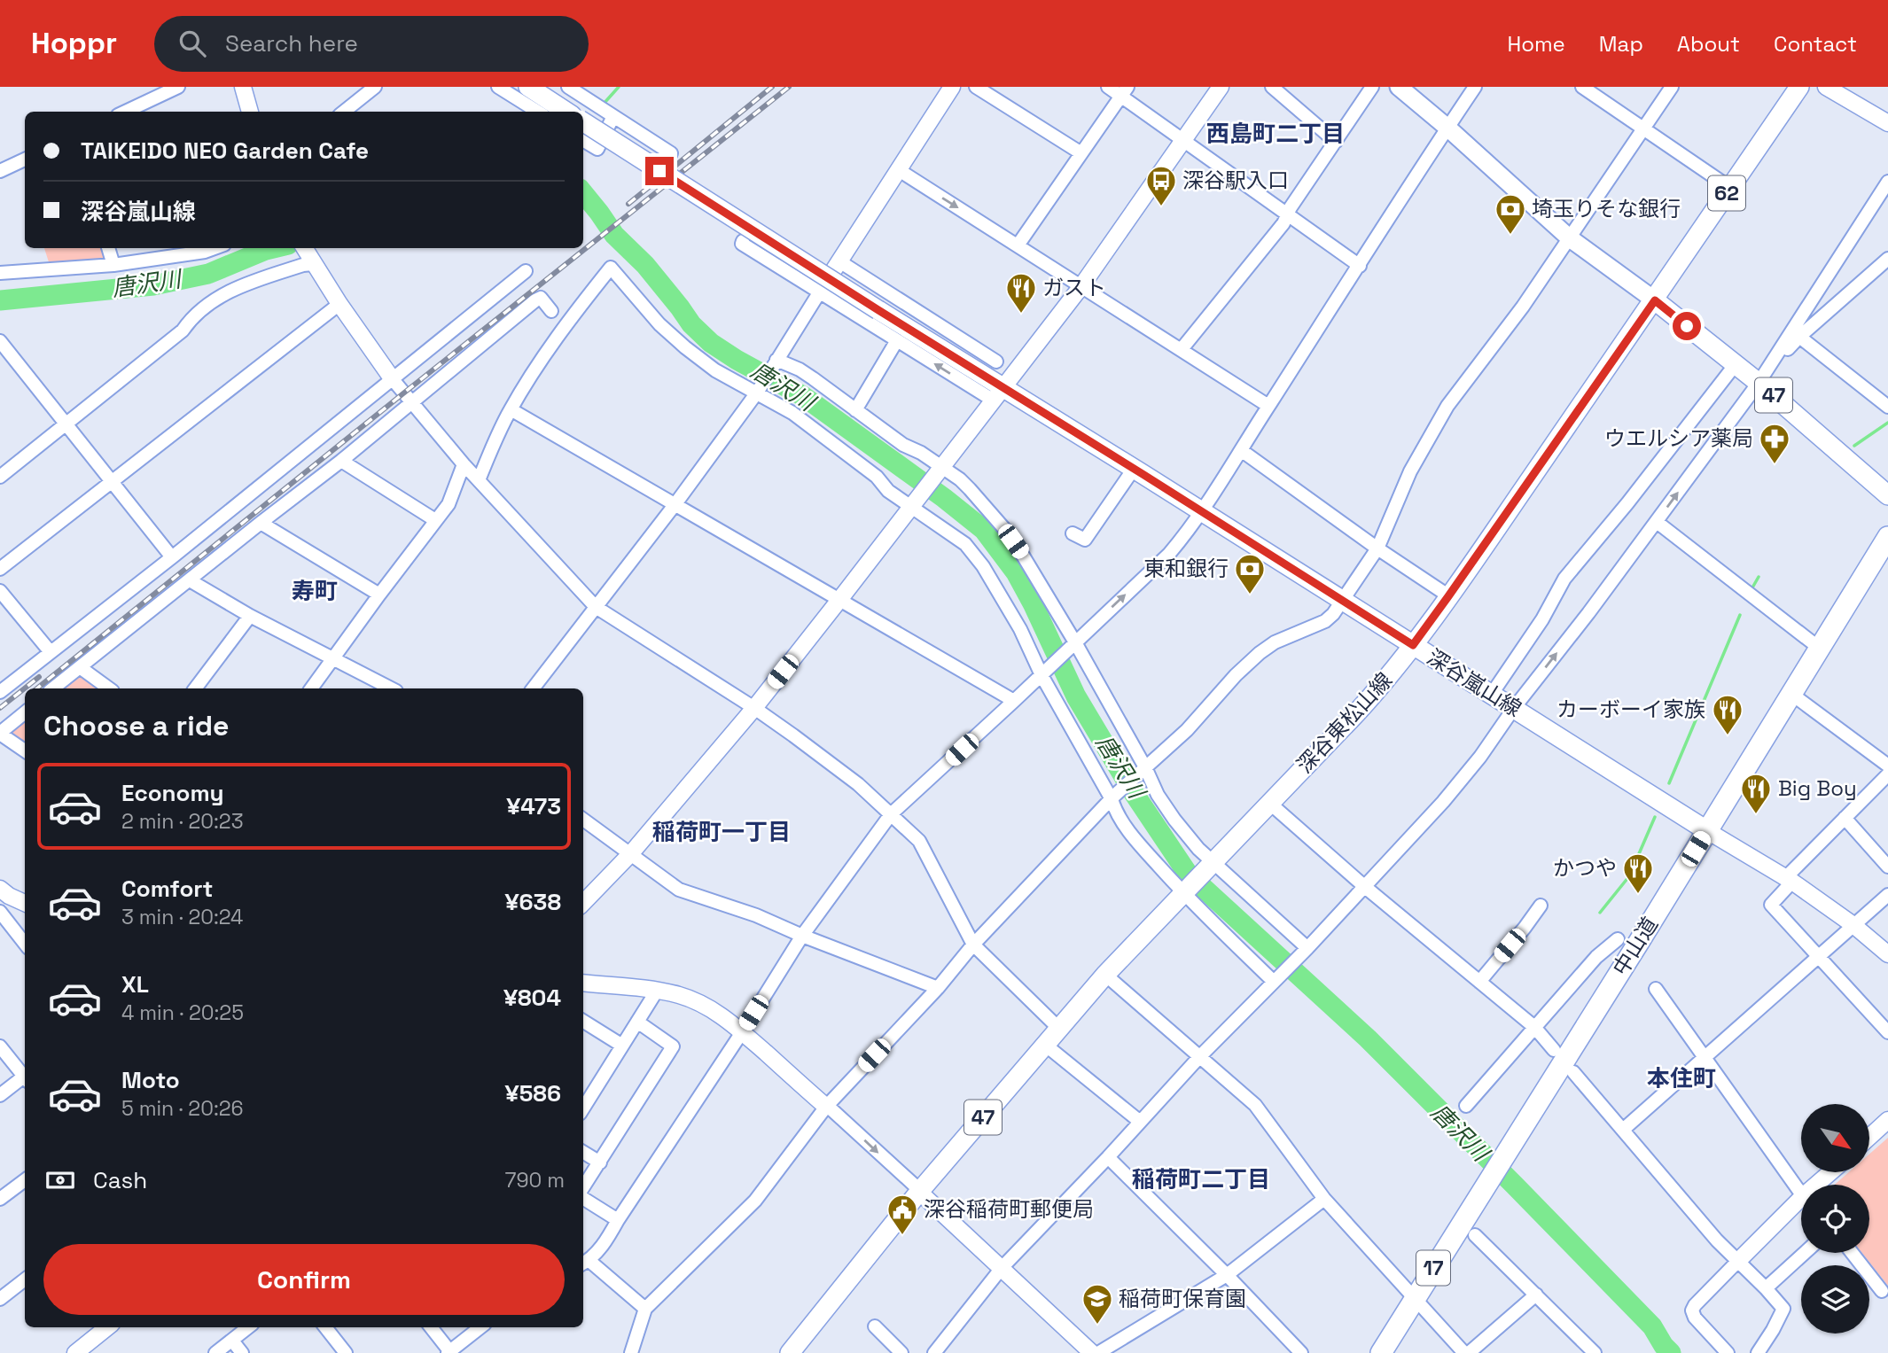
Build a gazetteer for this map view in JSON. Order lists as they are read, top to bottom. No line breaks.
{"streets":{"highway":["中山道","17"],"main road":["62","47","深谷嵐山線","深谷東松山線"]},"crossings":[["62","47"],["62","深谷東松山線"],["47","深谷東松山線"],["深谷嵐山線","深谷東松山線"],["深谷嵐山線","中山道"]],"districts":["西島町二丁目","寿町","稲荷町一丁目","本住町","稲荷町二丁目"],"water":["唐沢川"],"places":{"bus stop":["深谷駅入口"],"bank":["埼玉りそな銀行","東和銀行"],"restaurant":["ガスト","カーボーイ家族","Big Boy","かつや"],"pharmacy":["ウエルシア薬局"],"public building":["深谷稲荷町郵便局"],"school or university":["稲荷町保育園"]},"north":"bottom right","page":{"header":"Hoppr","search":"Search here","nav":["Home","Map","About","Contact"],"banner":["TAIKEIDO NEO Garden Cafe","深谷嵐山線"],"heading":"Choose a ride","list":[{"name":"Economy","note":"2 min · 20:23","value":"¥473"},{"name":"Comfort","note":"3 min · 20:24","value":"¥638"},{"name":"XL","note":"4 min · 20:25","value":"¥804"},{"name":"Moto","note":"5 min · 20:26","value":"¥586"}],"pay":["Cash","790 m"],"buttons":"Confirm"}}
